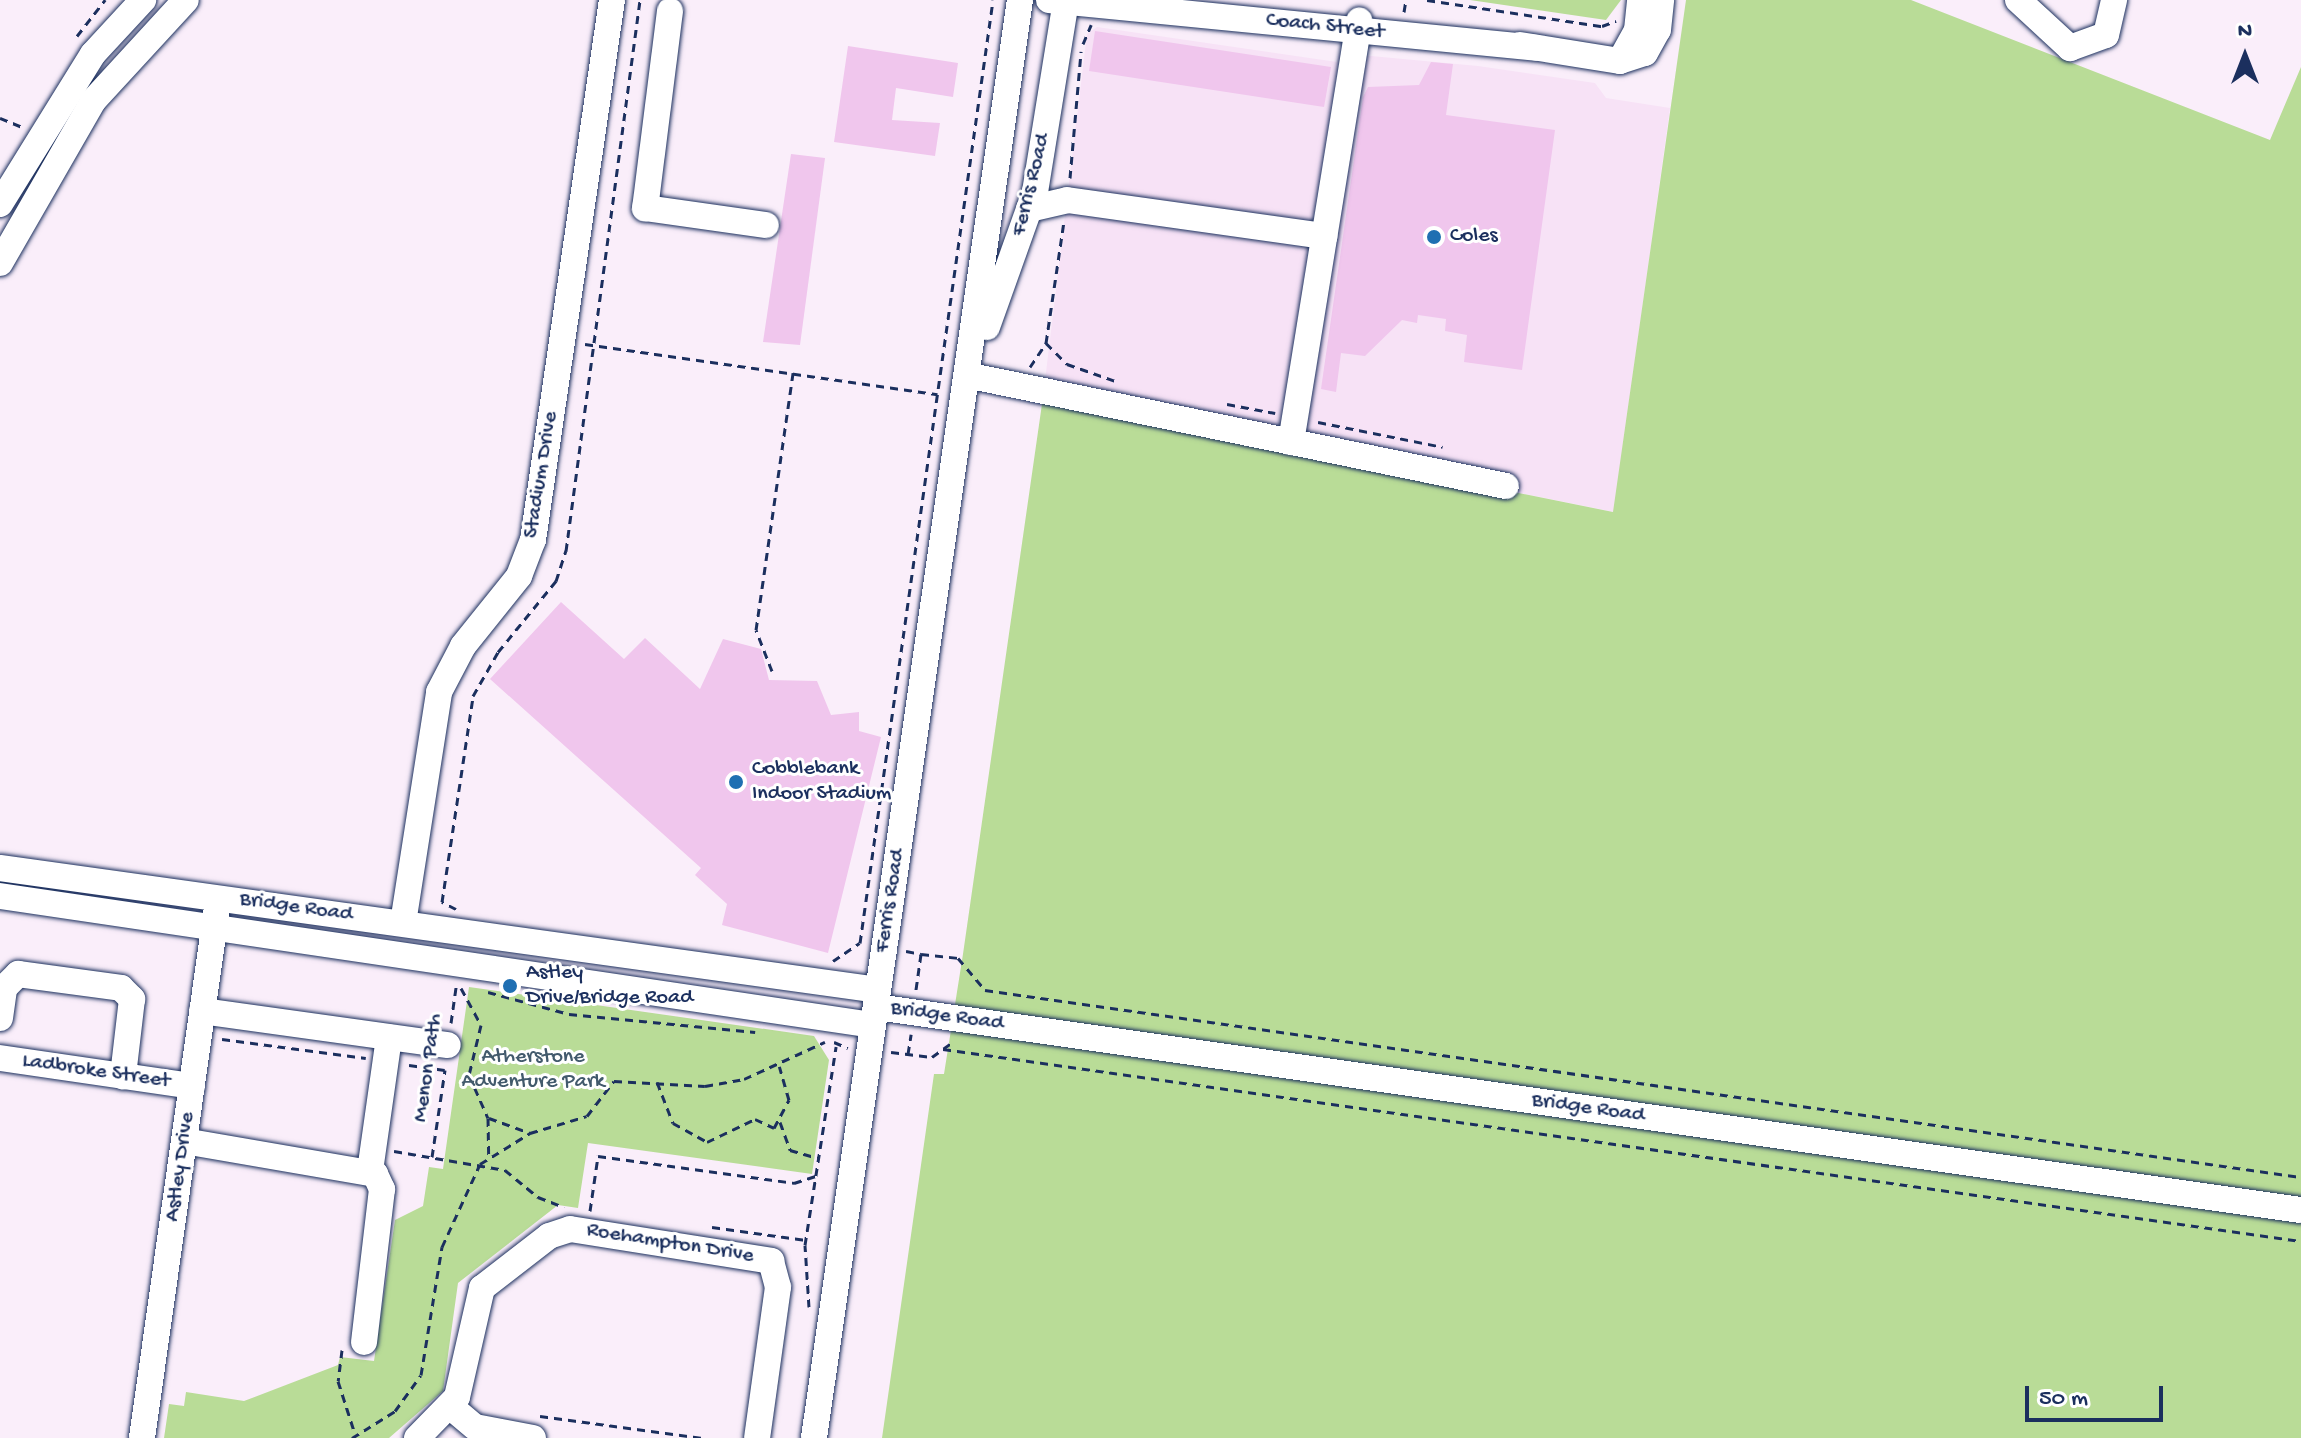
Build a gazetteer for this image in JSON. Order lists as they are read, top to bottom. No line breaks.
{"streets":{"street":["Coach Street","Ferris Road","Stadium Drive","Bridge Road","Ladbroke Street","Astley Drive","Roehampton Drive"],"path":["Menon Path"]},"crossings":[["Coach Street","Ferris Road"],["Ferris Road","Bridge Road"],["Stadium Drive","Bridge Road"],["Bridge Road","Astley Drive"],["Ladbroke Street","Astley Drive"]],"parks":["Atherstone Adventure Park"],"places":["Coles","Cobblebank Indoor Stadium","Astley Drive/Bridge Road"],"scale_bar":"50 m","north":"top"}
